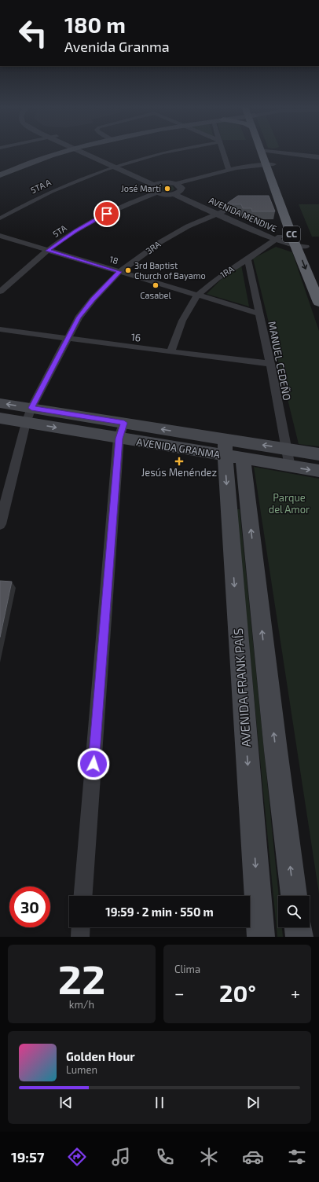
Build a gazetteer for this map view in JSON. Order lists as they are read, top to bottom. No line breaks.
{"streets":{"highway":["CC"],"main road":["AVENIDA GRANMA","AVENIDA FRANK PAÍS"],"street":["5TA A","AVENIDA MENDIVE","5TA","3RA","18","1RA","16","MANUEL CEDEÑO"]},"crossings":[["5TA A","AVENIDA MENDIVE"],["AVENIDA MENDIVE","5TA"],["AVENIDA MENDIVE","CC"],["AVENIDA MENDIVE","3RA"],["AVENIDA MENDIVE","1RA"],["5TA","18"],["3RA","18"],["3RA","16"],["3RA","AVENIDA GRANMA"],["18","1RA"],["18","MANUEL CEDEÑO"],["1RA","16"],["1RA","MANUEL CEDEÑO"],["16","MANUEL CEDEÑO"],["MANUEL CEDEÑO","AVENIDA GRANMA"],["AVENIDA GRANMA","AVENIDA FRANK PAÍS"]],"parks":["Parque del Amor"],"places":{"other":["José Martí","3rd Baptist Church of Bayamo","Casabel"],"health":["Jesús Menéndez"]},"page":{"turn":["180 m","Avenida Granma"],"limit":"30","trip":"19:59 · 2 min · 550 m","tile":[["22","km/h"],"Clima"],"heat":["−","20°","+"],"song":["Golden Hour","Lumen"],"tabs":"19:57"}}
